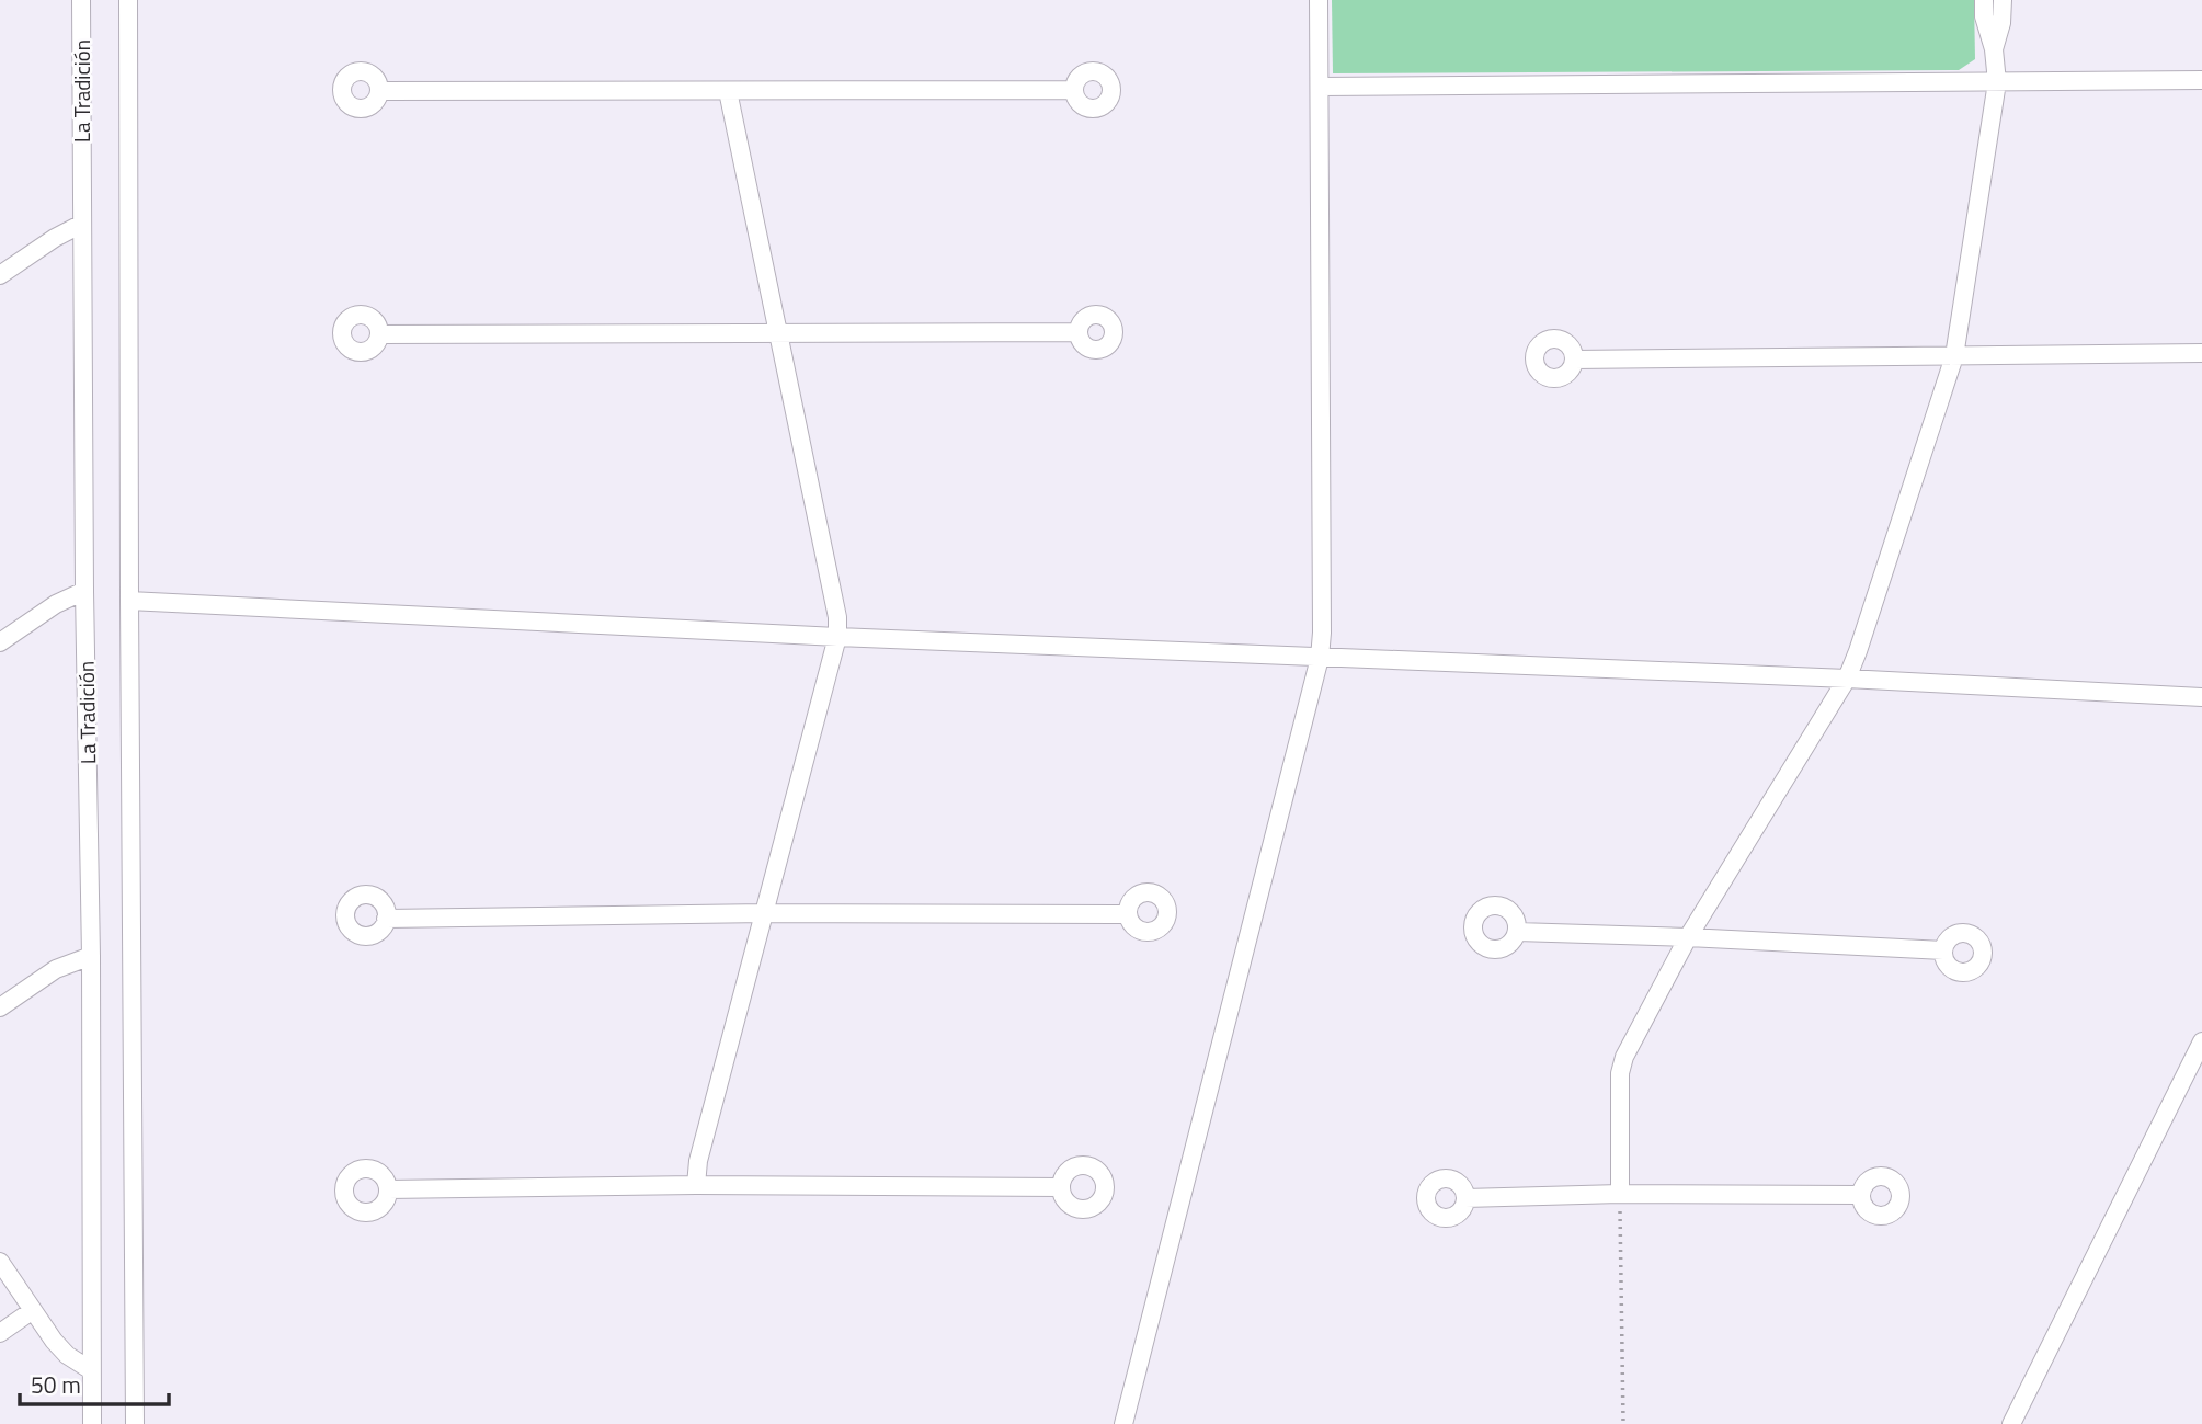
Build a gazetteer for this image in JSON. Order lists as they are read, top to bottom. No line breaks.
{"streets":{"street":["La Tradición"]},"scale_bar":"50 m"}
